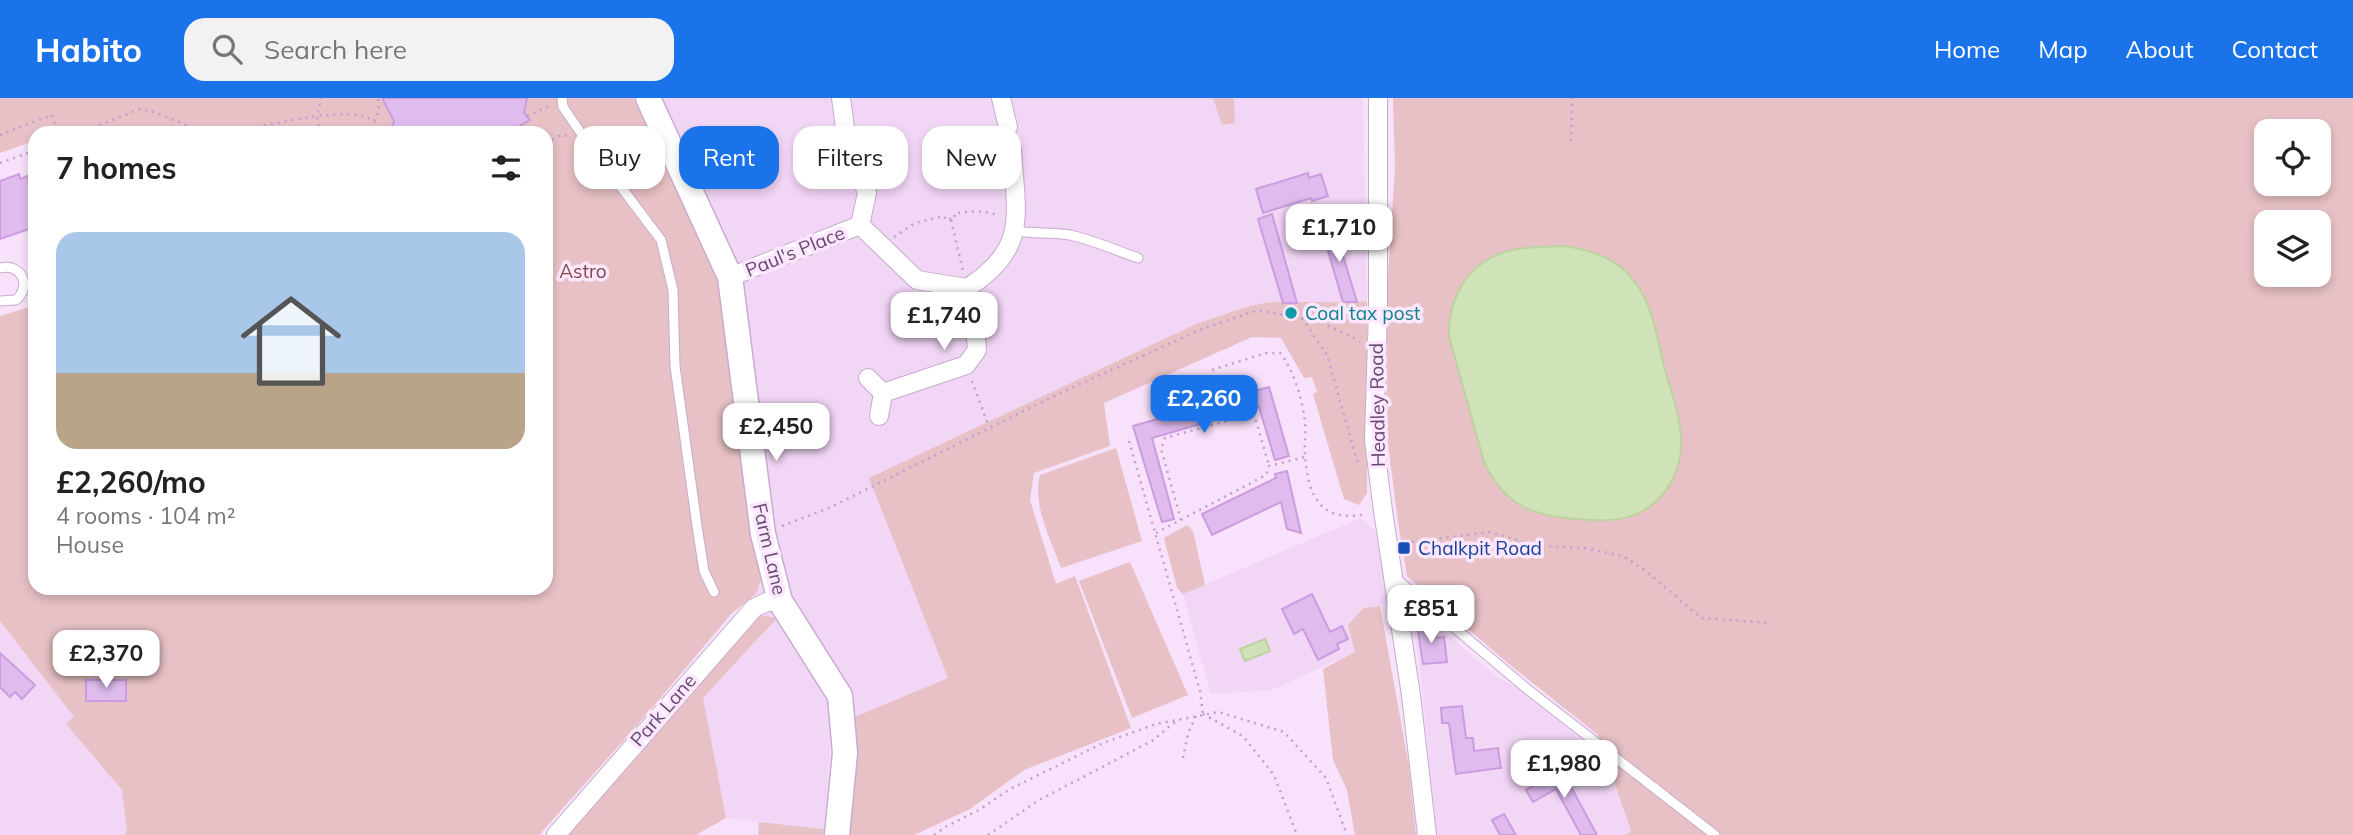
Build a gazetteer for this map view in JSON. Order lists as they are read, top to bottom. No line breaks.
{"streets":{"street":["Paul's Place","Headley Road","Farm Lane","Park Lane"]},"crossings":[["Paul's Place","Farm Lane"],["Farm Lane","Park Lane"]],"parks":["Astro"],"places":{"other":["Coal tax post"],"transit":["Chalkpit Road"]},"page":{"header":"Habito","search":"Search here","nav":["Home","Map","About","Contact"],"chip":["Buy","Rent","Filters","New"],"heading":"7 homes","price":["£1,710","£1,740","£2,260","£2,450","£851","£2,370","£1,980"],"list":[{"name":"£2,260/mo","note":"4 rooms · 104 m² · House"}]}}
